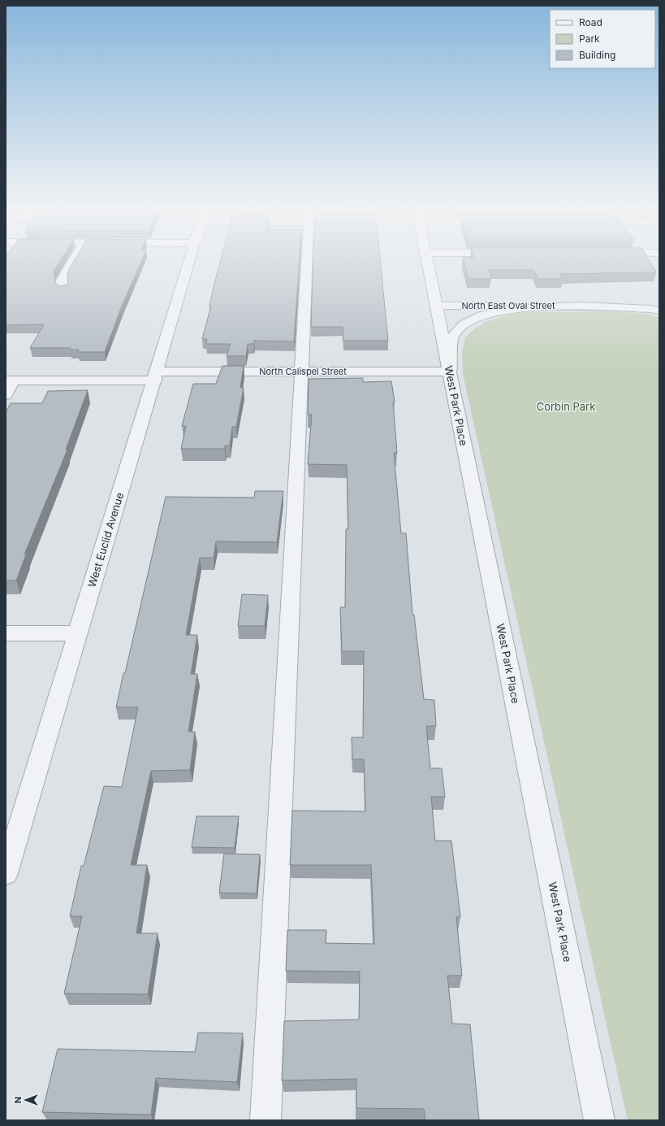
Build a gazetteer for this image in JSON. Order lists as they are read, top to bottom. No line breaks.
{"streets":{"street":["North East Oval Street","North Calispel Street","West Park Place","West Euclid Avenue"]},"crossings":[["North East Oval Street","North Calispel Street"],["North East Oval Street","West Park Place"],["North Calispel Street","West Park Place"],["North Calispel Street","West Euclid Avenue"]],"parks":["Corbin Park"],"legend":["Road","Park","Building"],"north":"left"}
